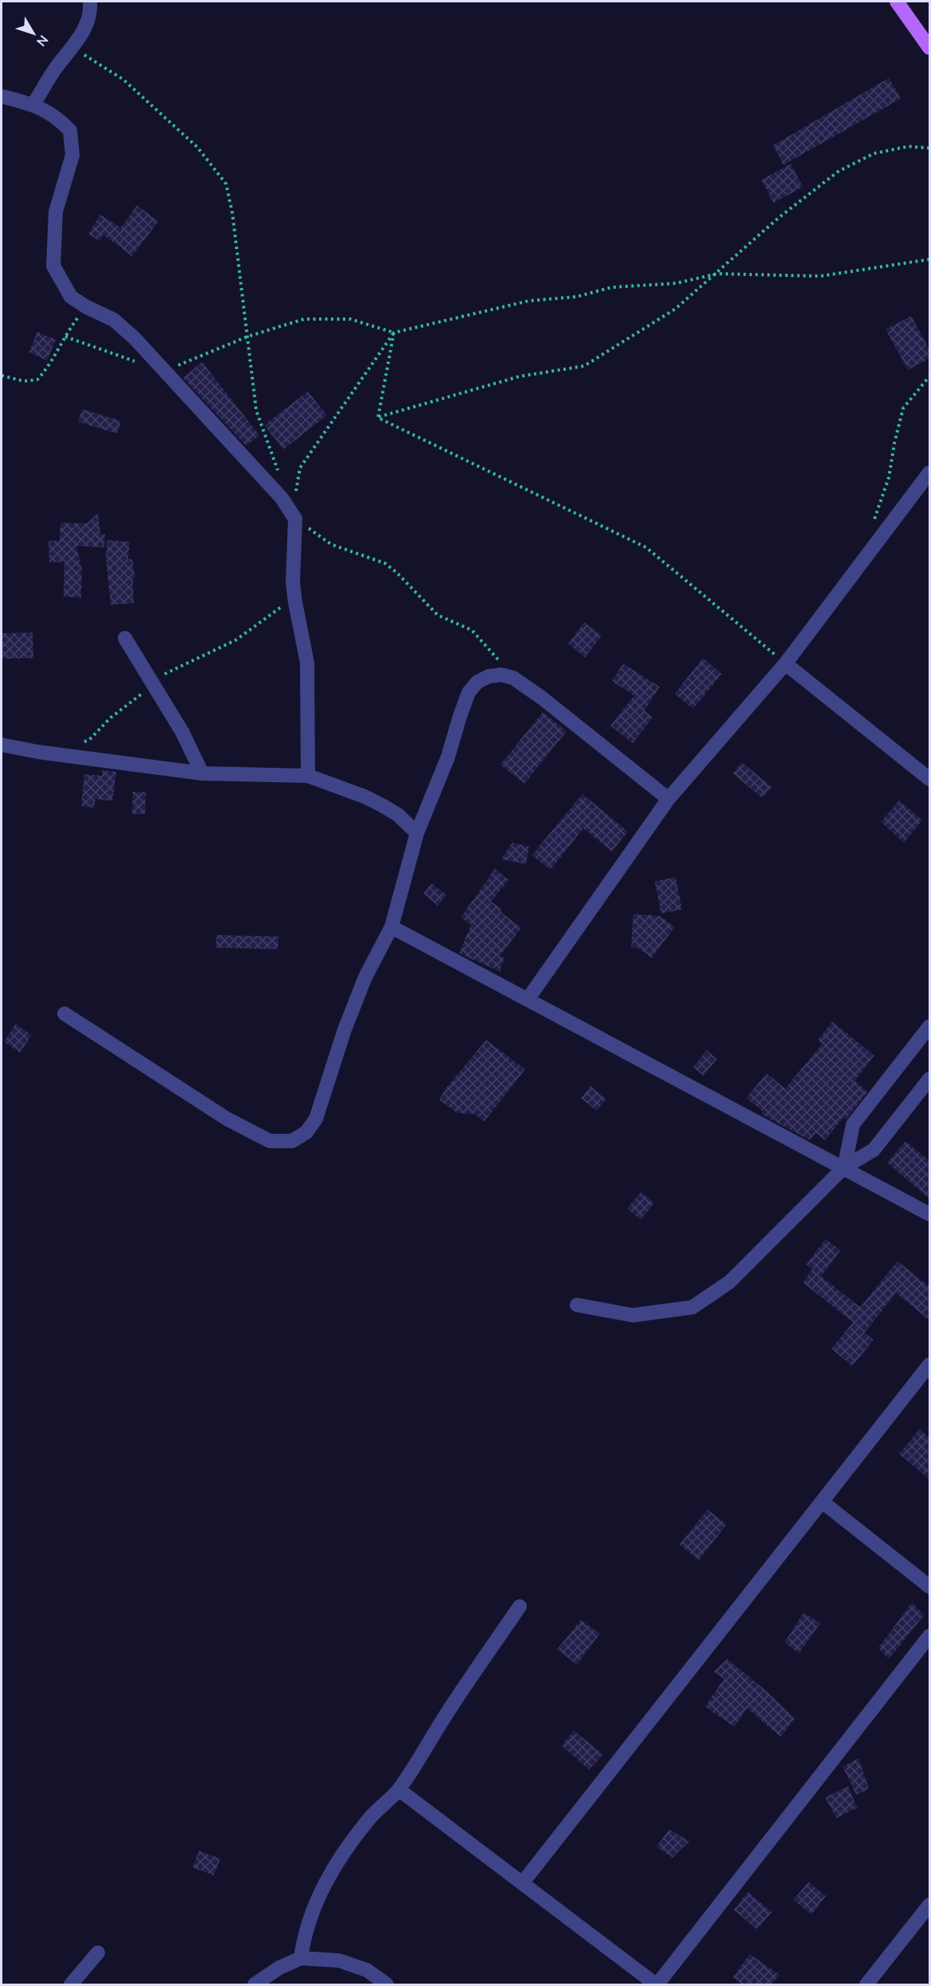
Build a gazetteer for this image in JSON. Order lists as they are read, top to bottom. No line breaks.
{"north":"bottom right"}
